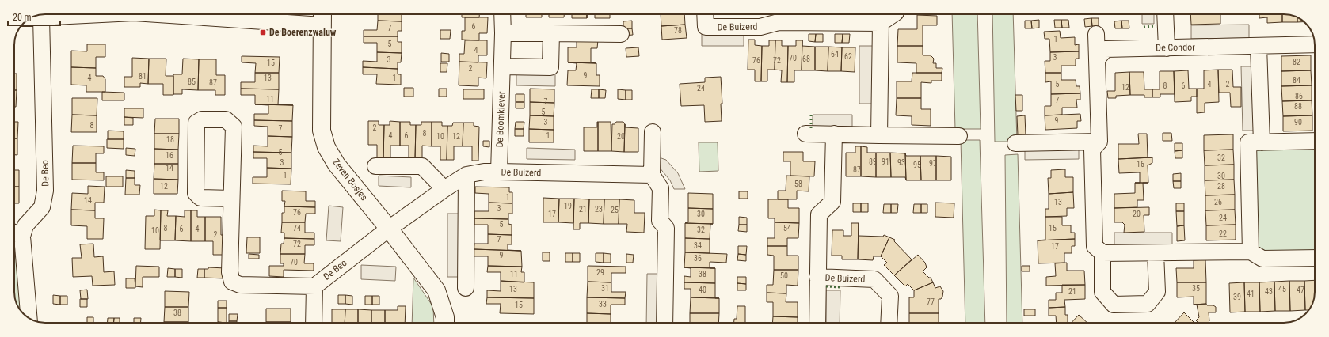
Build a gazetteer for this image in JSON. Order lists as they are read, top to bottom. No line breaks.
{"streets":{"street":["De Buizerd","De Condor","De Boomklever","De Beo","Zeven Bosjes"]},"crossings":[["De Buizerd","De Boomklever"],["De Buizerd","De Beo"],["De Buizerd","Zeven Bosjes"],["De Beo","Zeven Bosjes"]],"places":{"transit":["De Boerenzwaluw"]},"house_numbers":["6","7","78","1","5","4","64","62","3","70","68","3","76","72","82","15","2","9","81","4","13","1","84","85","87","5","4","2","8","6","12","24","86","11","7","7","88","5","9","3","90","8","2","7","8","4","6","1","10","12","20","18","5","16","32","89","91","3","93","97","16","95","14","87","1","30","58","12","28","1","14","13","26","19","3","21","23","25","76","17","30","20","24","5","8","74","54","15","6","4","32","10","22","2","7","72","34","17","9","36","70","29","11","38","50","31","35","13","45","40","47","21","43","41","39","77","33","15","38"],"scale_bar":"20 m"}
